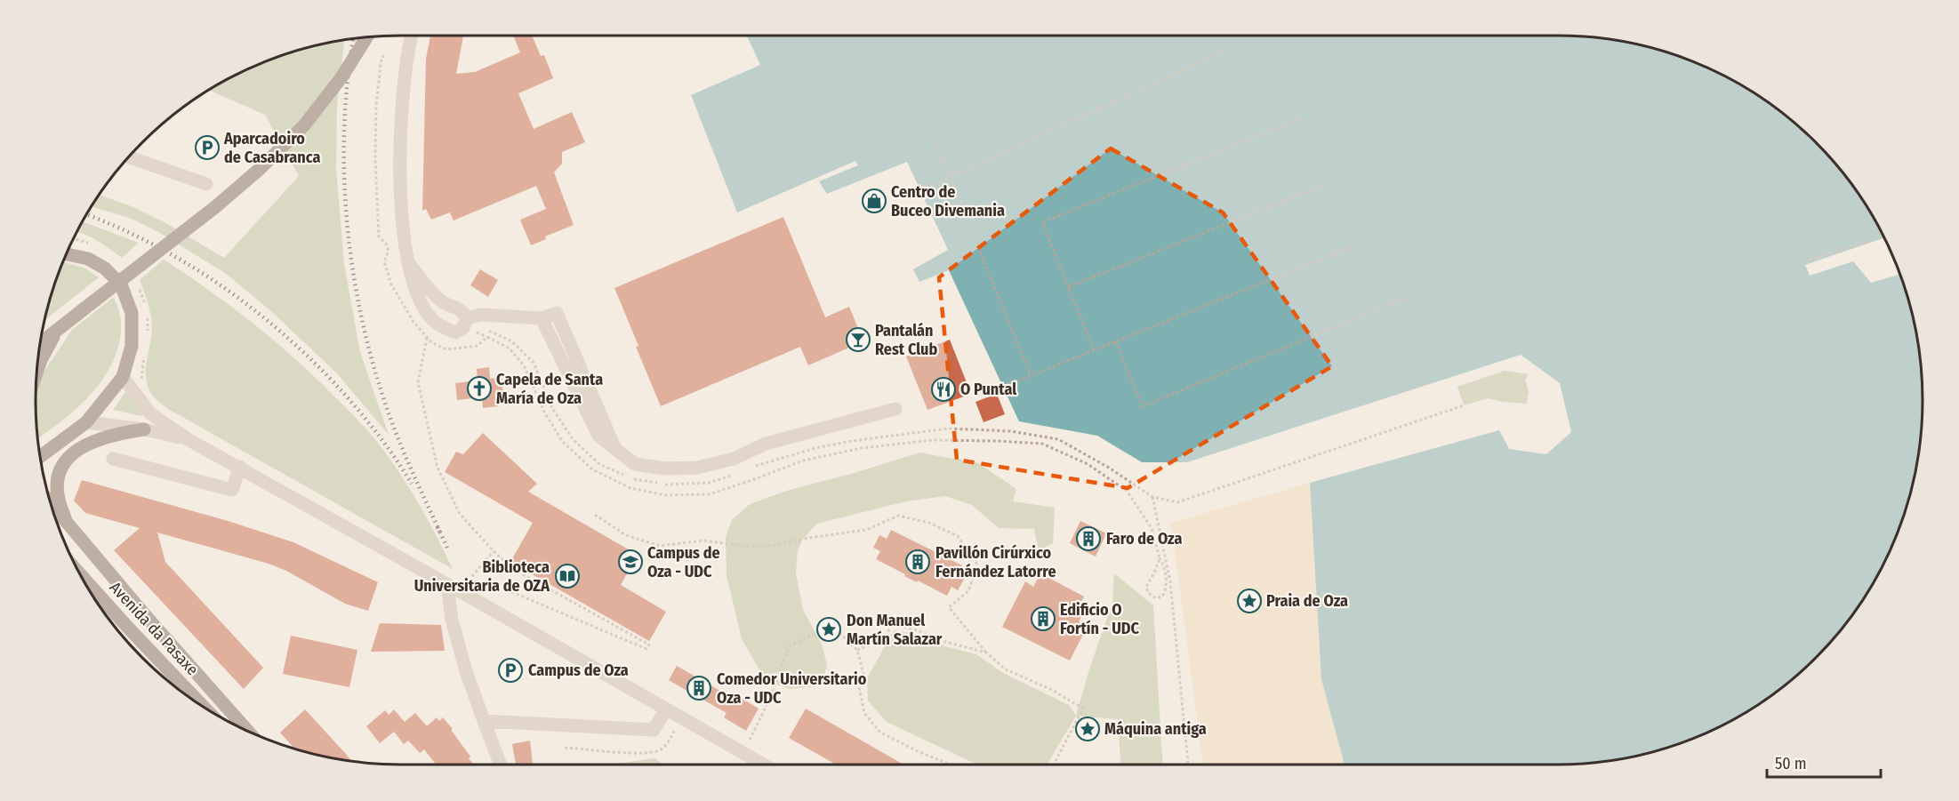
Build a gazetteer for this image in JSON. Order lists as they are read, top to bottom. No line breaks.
{"streets":{"main road":["Avenida da Pasaxe"]},"places":{"parking":["Aparcadoiro de Casabranca","Campus de Oza"],"shop":["Centro de Buceo Divemania"],"bar":["Pantalán Rest Club"],"church":["Capela de Santa María de Oza"],"restaurant":["O Puntal"],"building":["Faro de Oza","Pavillón Cirúrxico Fernández Latorre","Edificio O Fortín - UDC","Comedor Universitario Oza - UDC"],"school or university":["Campus de Oza - UDC"],"library":["Biblioteca Universitaria de OZA"],"place":["Praia de Oza","Don Manuel Martín Salazar","Máquina antiga"]},"scale_bar":"50 m"}
